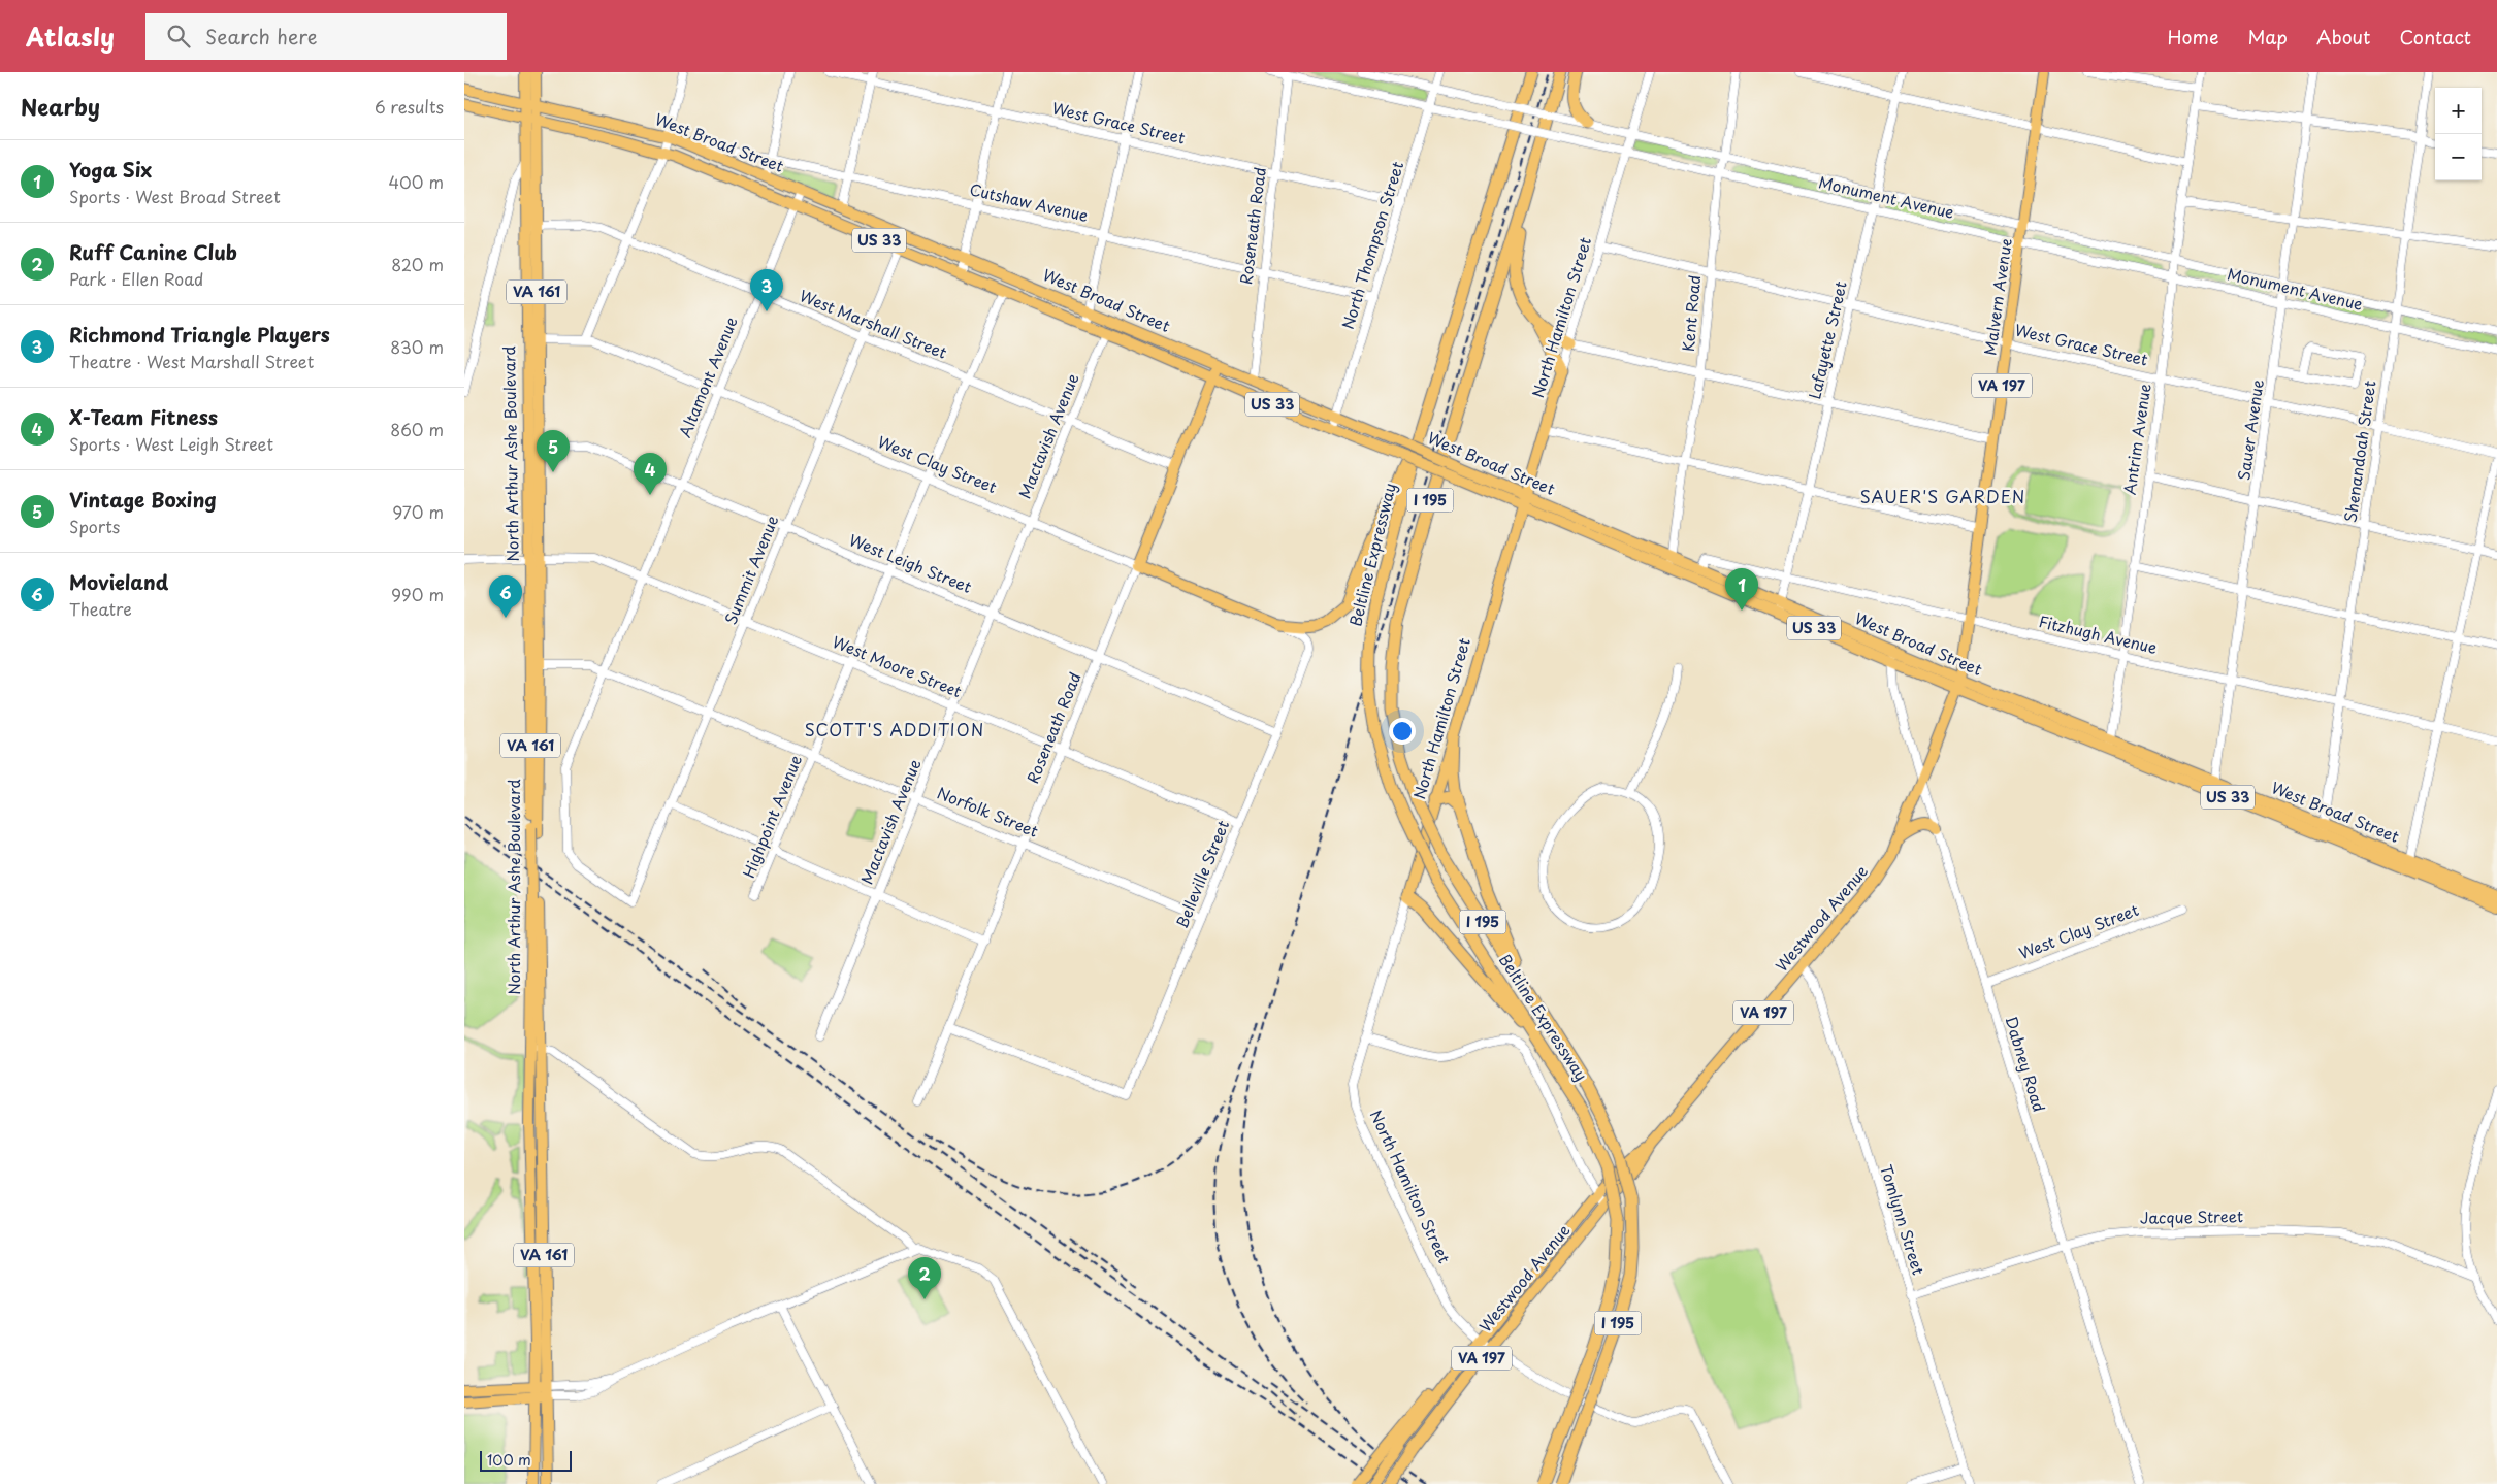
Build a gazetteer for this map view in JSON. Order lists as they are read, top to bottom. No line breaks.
{"streets":{"highway":["I 195","Beltline Expressway"],"main road":["West Broad Street","Roseneath Road","US 33","VA 161","Malvern Avenue","North Hamilton Street","VA 197","North Arthur Ashe Boulevard","West Clay Street","Westwood Avenue"],"street":["West Grace Street","Monument Avenue","Cutshaw Avenue","North Thompson Street","Kent Road","West Marshall Street","Lafayette Street","Altamont Avenue","Sauer Avenue","Mactavish Avenue","Antrim Avenue","Shenandoah Street","West Leigh Street","Summit Avenue","Fitzhugh Avenue","West Moore Street","Norfolk Street","Highpoint Avenue","Belleville Street","Dabney Road","Jacque Street","Tomlynn Street"]},"crossings":[["West Grace Street","Roseneath Road"],["West Grace Street","North Thompson Street"],["West Grace Street","Malvern Avenue"],["West Grace Street","Kent Road"],["West Grace Street","North Hamilton Street"],["West Grace Street","Lafayette Street"],["West Grace Street","Sauer Avenue"],["West Grace Street","Antrim Avenue"],["West Grace Street","Shenandoah Street"],["West Broad Street","Cutshaw Avenue"],["West Broad Street","Roseneath Road"],["West Broad Street","North Thompson Street"],["West Broad Street","Malvern Avenue"],["West Broad Street","Kent Road"],["West Broad Street","North Hamilton Street"],["West Broad Street","Lafayette Street"],["West Broad Street","Altamont Avenue"],["West Broad Street","Sauer Avenue"],["West Broad Street","Mactavish Avenue"],["West Broad Street","Antrim Avenue"],["West Broad Street","Shenandoah Street"],["West Broad Street","North Arthur Ashe Boulevard"],["West Broad Street","Summit Avenue"],["West Broad Street","Fitzhugh Avenue"],["West Broad Street","Highpoint Avenue"],["West Broad Street","Westwood Avenue"],["West Broad Street","Dabney Road"],["Monument Avenue","Roseneath Road"],["Monument Avenue","North Thompson Street"],["Monument Avenue","Malvern Avenue"],["Monument Avenue","Kent Road"],["Monument Avenue","North Hamilton Street"],["Monument Avenue","Lafayette Street"],["Monument Avenue","Sauer Avenue"],["Monument Avenue","Antrim Avenue"],["Monument Avenue","Shenandoah Street"],["Cutshaw Avenue","Roseneath Road"],["Cutshaw Avenue","North Thompson Street"],["Roseneath Road","West Marshall Street"],["Roseneath Road","West Clay Street"],["Roseneath Road","West Leigh Street"],["Roseneath Road","West Moore Street"],["Roseneath Road","Norfolk Street"],["Roseneath Road","Belleville Street"],["Malvern Avenue","Fitzhugh Avenue"],["Malvern Avenue","Westwood Avenue"],["North Hamilton Street","Westwood Avenue"],["West Marshall Street","Altamont Avenue"],["West Marshall Street","Mactavish Avenue"],["West Marshall Street","North Arthur Ashe Boulevard"],["West Marshall Street","Summit Avenue"],["West Marshall Street","Highpoint Avenue"],["Lafayette Street","Fitzhugh Avenue"],["Altamont Avenue","West Clay Street"],["Altamont Avenue","West Leigh Street"],["Altamont Avenue","Summit Avenue"],["Altamont Avenue","West Moore Street"],["Altamont Avenue","Norfolk Street"],["Sauer Avenue","Fitzhugh Avenue"],["Mactavish Avenue","West Clay Street"],["Mactavish Avenue","West Leigh Street"],["Mactavish Avenue","West Moore Street"],["Mactavish Avenue","Norfolk Street"],["Antrim Avenue","Fitzhugh Avenue"],["Shenandoah Street","Fitzhugh Avenue"],["North Arthur Ashe Boulevard","West Clay Street"],["North Arthur Ashe Boulevard","West Leigh Street"],["North Arthur Ashe Boulevard","West Moore Street"],["North Arthur Ashe Boulevard","Norfolk Street"],["West Clay Street","Summit Avenue"],["West Clay Street","Highpoint Avenue"],["West Clay Street","Belleville Street"],["West Clay Street","Dabney Road"],["West Leigh Street","Summit Avenue"],["West Leigh Street","Highpoint Avenue"],["West Leigh Street","Belleville Street"],["Summit Avenue","West Moore Street"],["Summit Avenue","Norfolk Street"],["West Moore Street","Highpoint Avenue"],["West Moore Street","Belleville Street"],["Norfolk Street","Highpoint Avenue"],["Norfolk Street","Belleville Street"],["Westwood Avenue","Dabney Road"],["Westwood Avenue","Tomlynn Street"],["Dabney Road","Jacque Street"],["Jacque Street","Tomlynn Street"]],"districts":["SAUER'S GARDEN","SCOTT'S ADDITION"],"scale_bar":"100 m","page":{"header":"Atlasly","search":"Search here","nav":["Home","Map","About","Contact"],"heading":["Nearby","6 results"],"map_buttons":["+","−"],"list":[{"mark":"1","name":"Yoga Six","note":"Sports · West Broad Street","value":"400 m"},{"mark":"2","name":"Ruff Canine Club","note":"Park · Ellen Road","value":"820 m"},{"mark":"3","name":"Richmond Triangle Players","note":"Theatre · West Marshall Street","value":"830 m"},{"mark":"4","name":"X-Team Fitness","note":"Sports · West Leigh Street","value":"860 m"},{"mark":"5","name":"Vintage Boxing","note":"Sports","value":"970 m"},{"mark":"6","name":"Movieland","note":"Theatre","value":"990 m"}],"pins":["3","5","4","1","6","2"],"scale":"100 m"}}
